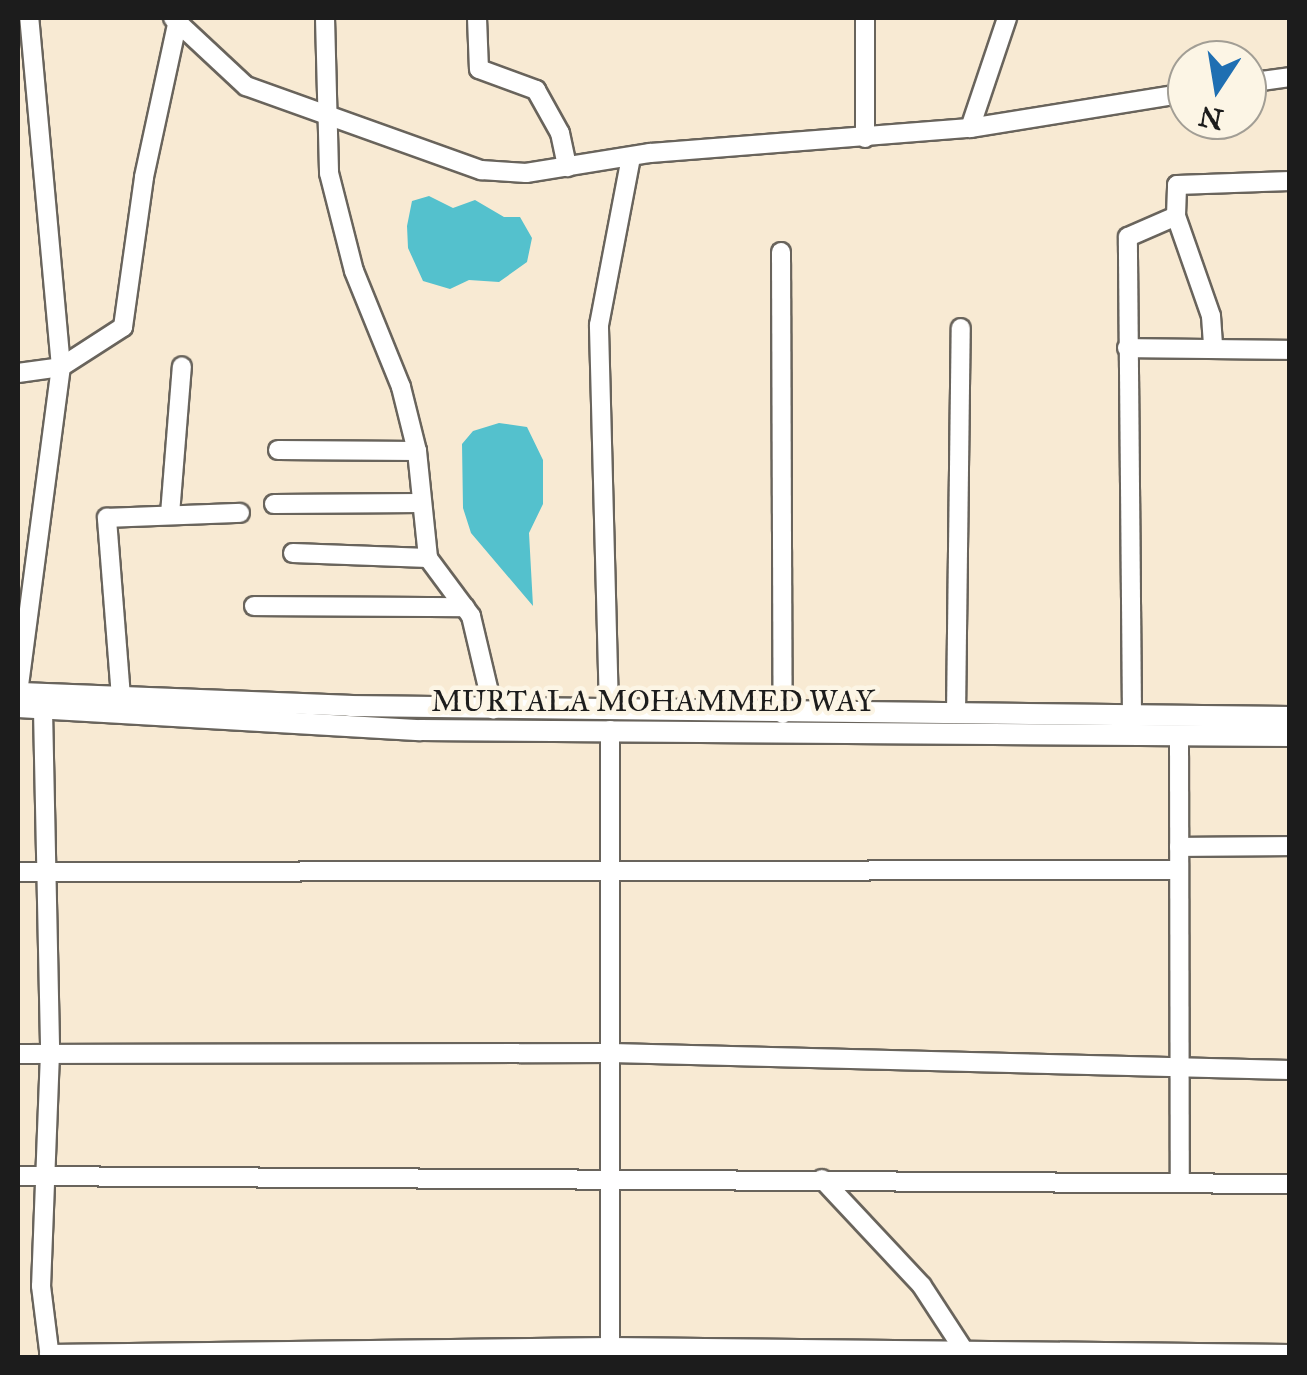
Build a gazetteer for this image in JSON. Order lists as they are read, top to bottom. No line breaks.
{"streets":{"main road":["MURTALA MOHAMMED WAY"]},"north":"bottom"}
